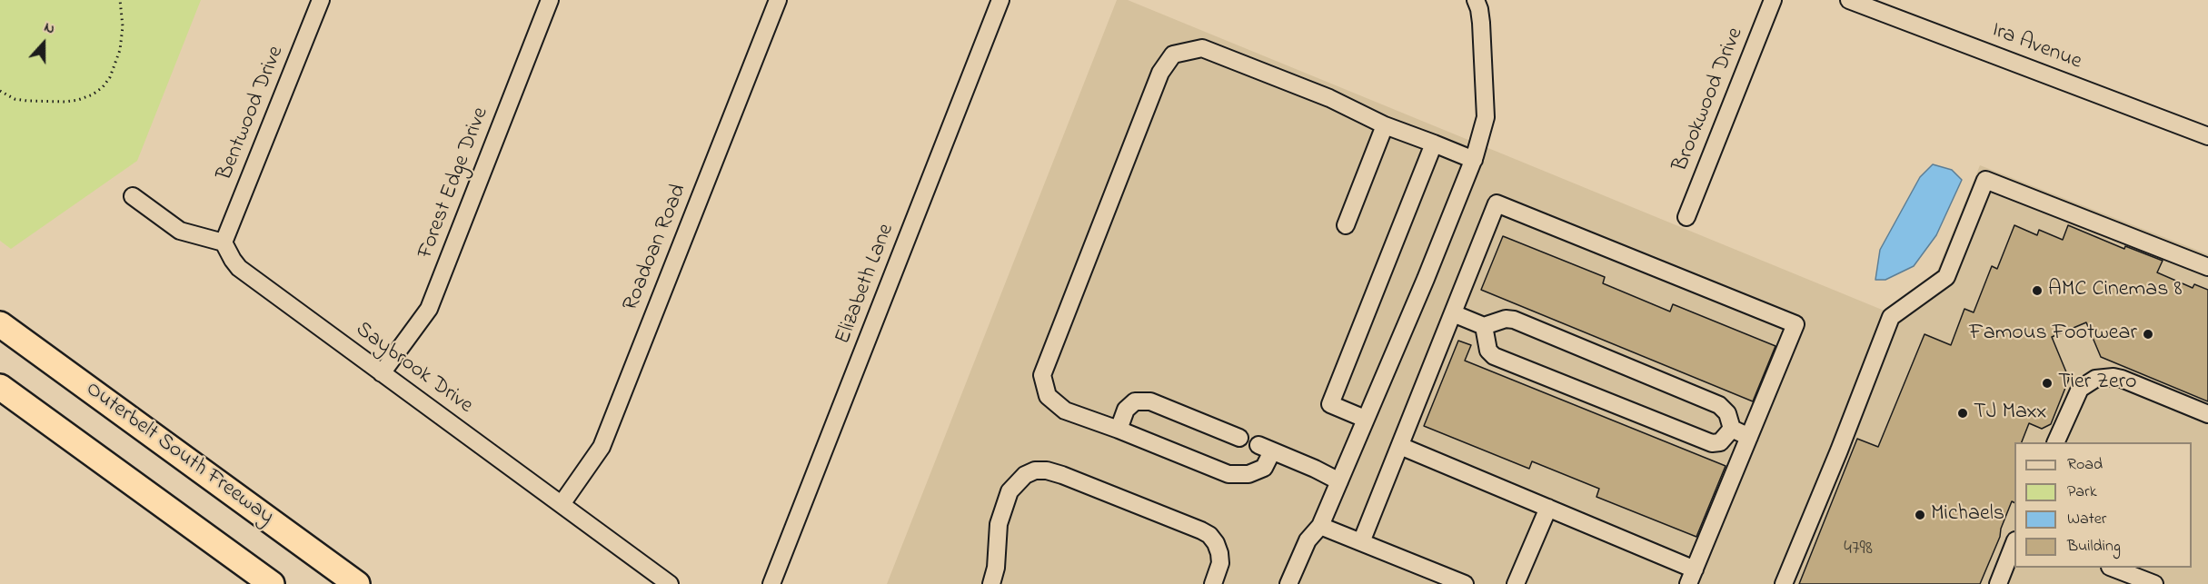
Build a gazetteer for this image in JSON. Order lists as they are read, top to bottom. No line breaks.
{"streets":{"highway":["Outerbelt South Freeway"],"street":["Ira Avenue","Brookwood Drive","Bentwood Drive","Forest Edge Drive","Roadoan Road","Elizabeth Lane","Saybrook Drive"]},"crossings":[["Bentwood Drive","Saybrook Drive"],["Forest Edge Drive","Saybrook Drive"],["Roadoan Road","Saybrook Drive"]],"places":["AMC Cinemas 8","Famous Footwear","Tier Zero","TJ Maxx","Michaels"],"house_numbers":["4798"],"legend":["Road","Park","Water","Building"],"north":"top"}
